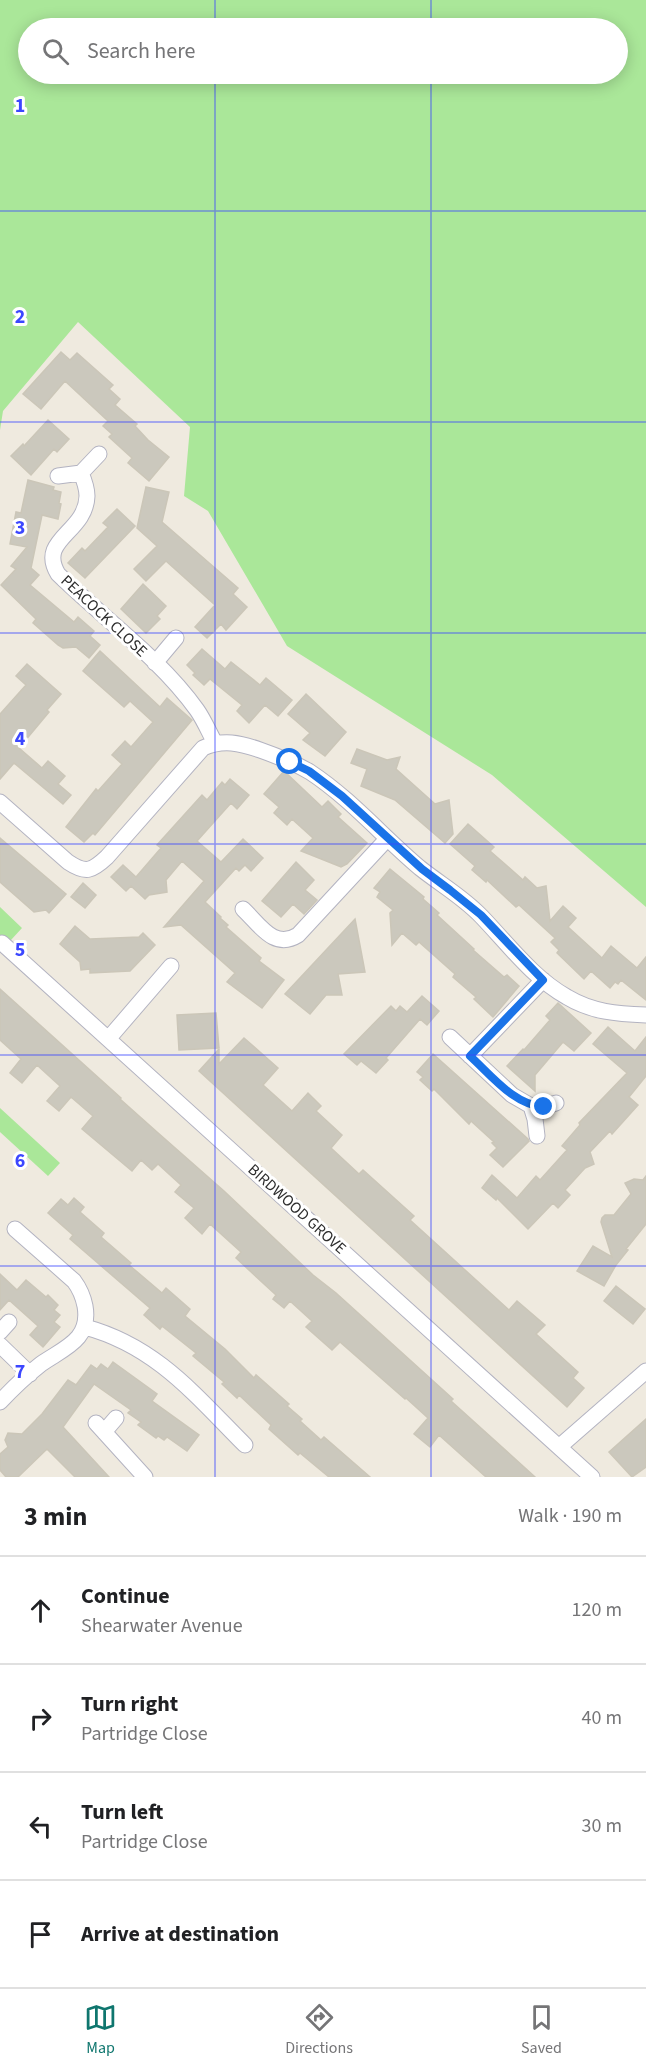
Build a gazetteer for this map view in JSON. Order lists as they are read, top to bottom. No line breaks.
{"streets":{"street":["PEACOCK CLOSE","BIRDWOOD GROVE"]},"page":{"search":"Search here","heading":["3 min","Walk · 190 m"],"list":[["Continue","Shearwater Avenue","120 m"],["Turn right","Partridge Close","40 m"],["Turn left","Partridge Close","30 m"],"Arrive at destination"],"nav":["Map","Directions","Saved"]},"grid":{"rows":["1","2","3","4","5","6","7"]}}
